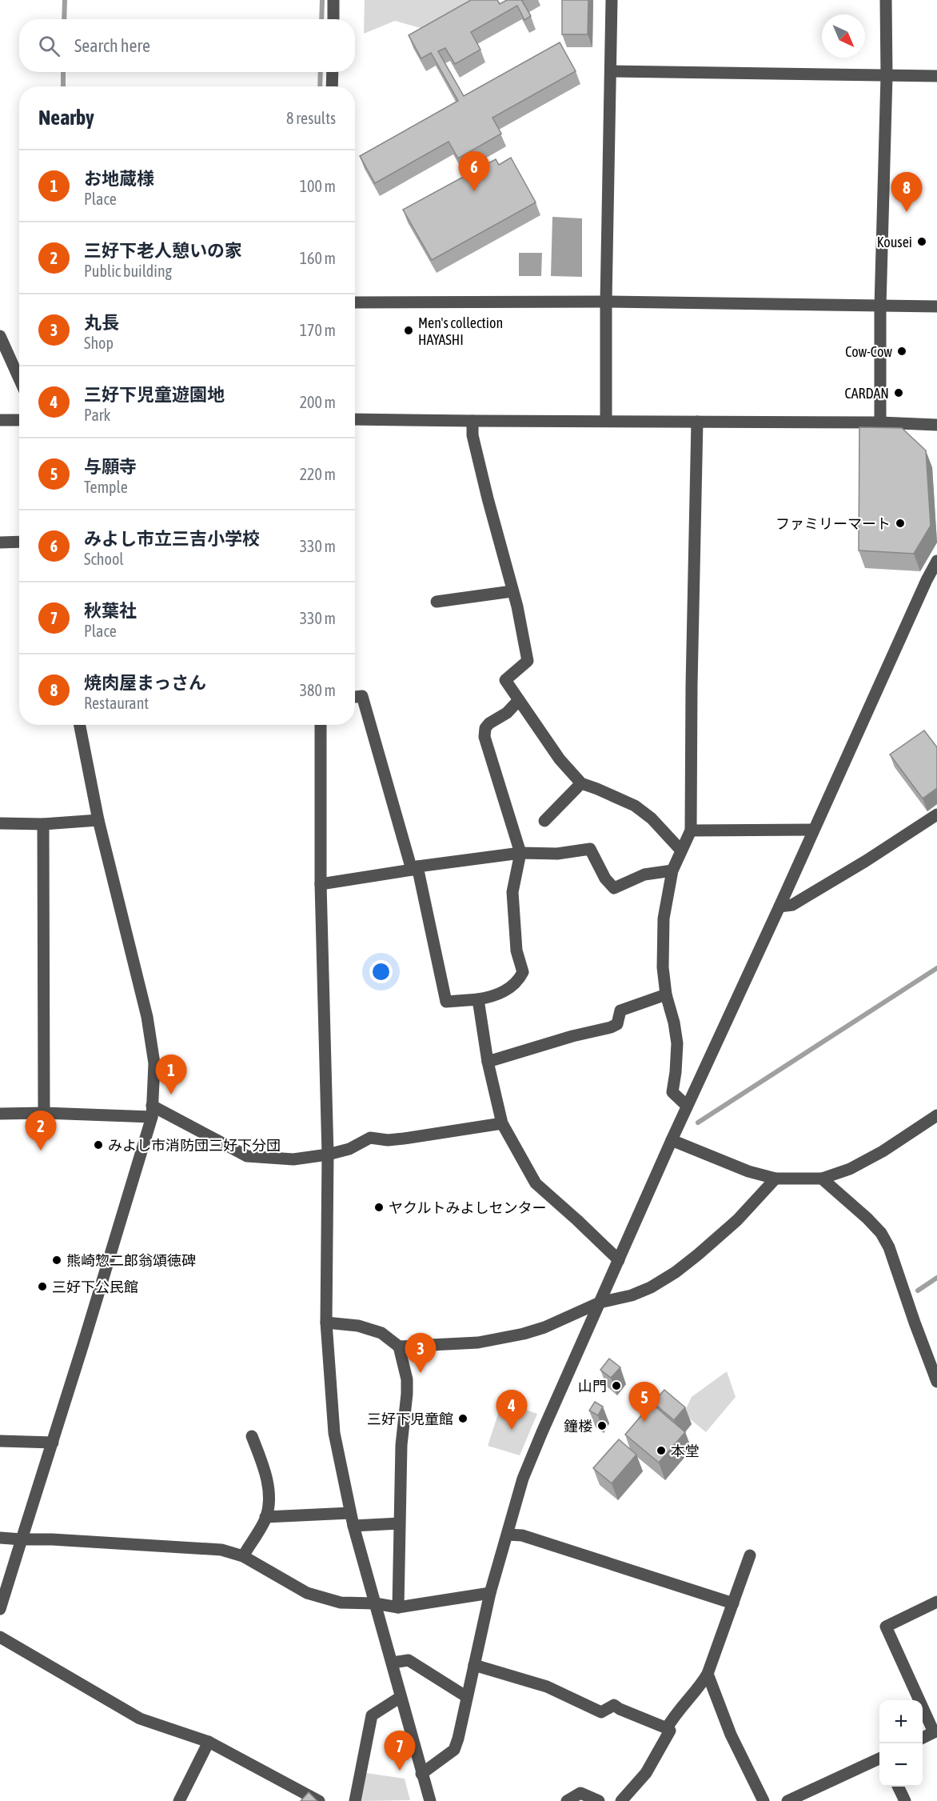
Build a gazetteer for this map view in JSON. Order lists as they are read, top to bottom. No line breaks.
{"places":["Kousei","Men's collection HAYASHI","Cow-Cow","CARDAN","ファミリーマート","みよし市消防団三好下分団","ヤクルトみよしセンター","熊崎惣二郎翁頌徳碑","三好下公民館","山門","三好下児童館","鐘楼","本堂"],"north":"bottom right","page":{"search":"Search here","heading":["Nearby","8 results"],"list":[{"mark":"1","name":"お地蔵様","note":"Place","value":"100 m"},{"mark":"2","name":"三好下老人憩いの家","note":"Public building","value":"160 m"},{"mark":"3","name":"丸長","note":"Shop","value":"170 m"},{"mark":"4","name":"三好下児童遊園地","note":"Park","value":"200 m"},{"mark":"5","name":"与願寺","note":"Temple","value":"220 m"},{"mark":"6","name":"みよし市立三吉小学校","note":"School","value":"330 m"},{"mark":"7","name":"秋葉社","note":"Place","value":"330 m"},{"mark":"8","name":"焼肉屋まっさん","note":"Restaurant","value":"380 m"}],"pins":["6","8","1","2","3","5","4","7"],"map_buttons":["+","−"]}}
